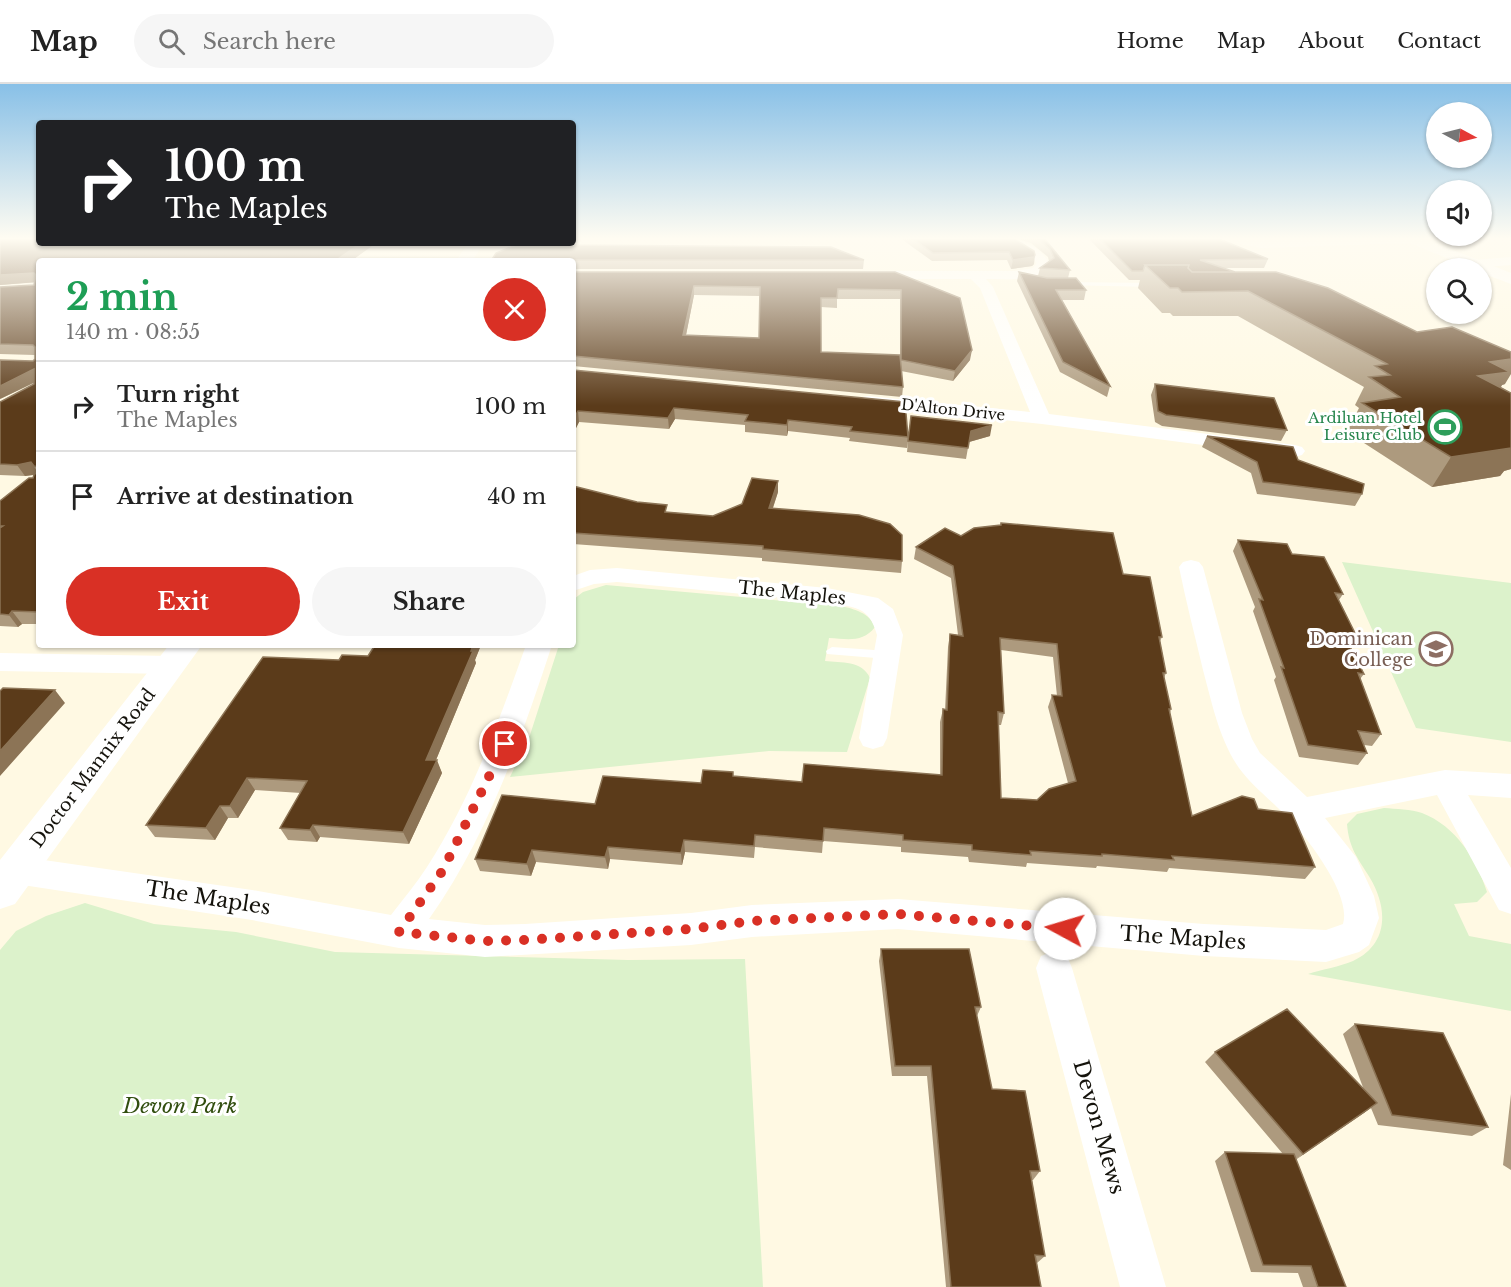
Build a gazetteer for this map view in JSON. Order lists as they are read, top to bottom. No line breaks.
{"streets":{"street":["D'Alton Drive","The Maples","Doctor Mannix Road","Devon Mews"]},"crossings":[["The Maples","Doctor Mannix Road"]],"parks":["Devon Park"],"places":{"sports":["Ardiluan Hotel Leisure Club"],"school or university":["Dominican College"]},"north":"right","page":{"header":"Map","search":"Search here","nav":["Home","Map","About","Contact"],"turn":["100 m","The Maples"],"heading":["2 min","140 m · 08:55"],"list":[{"name":"Turn right","note":"The Maples","value":"100 m"},{"name":"Arrive at destination","value":"40 m"}],"buttons":["Exit","Share"]}}
